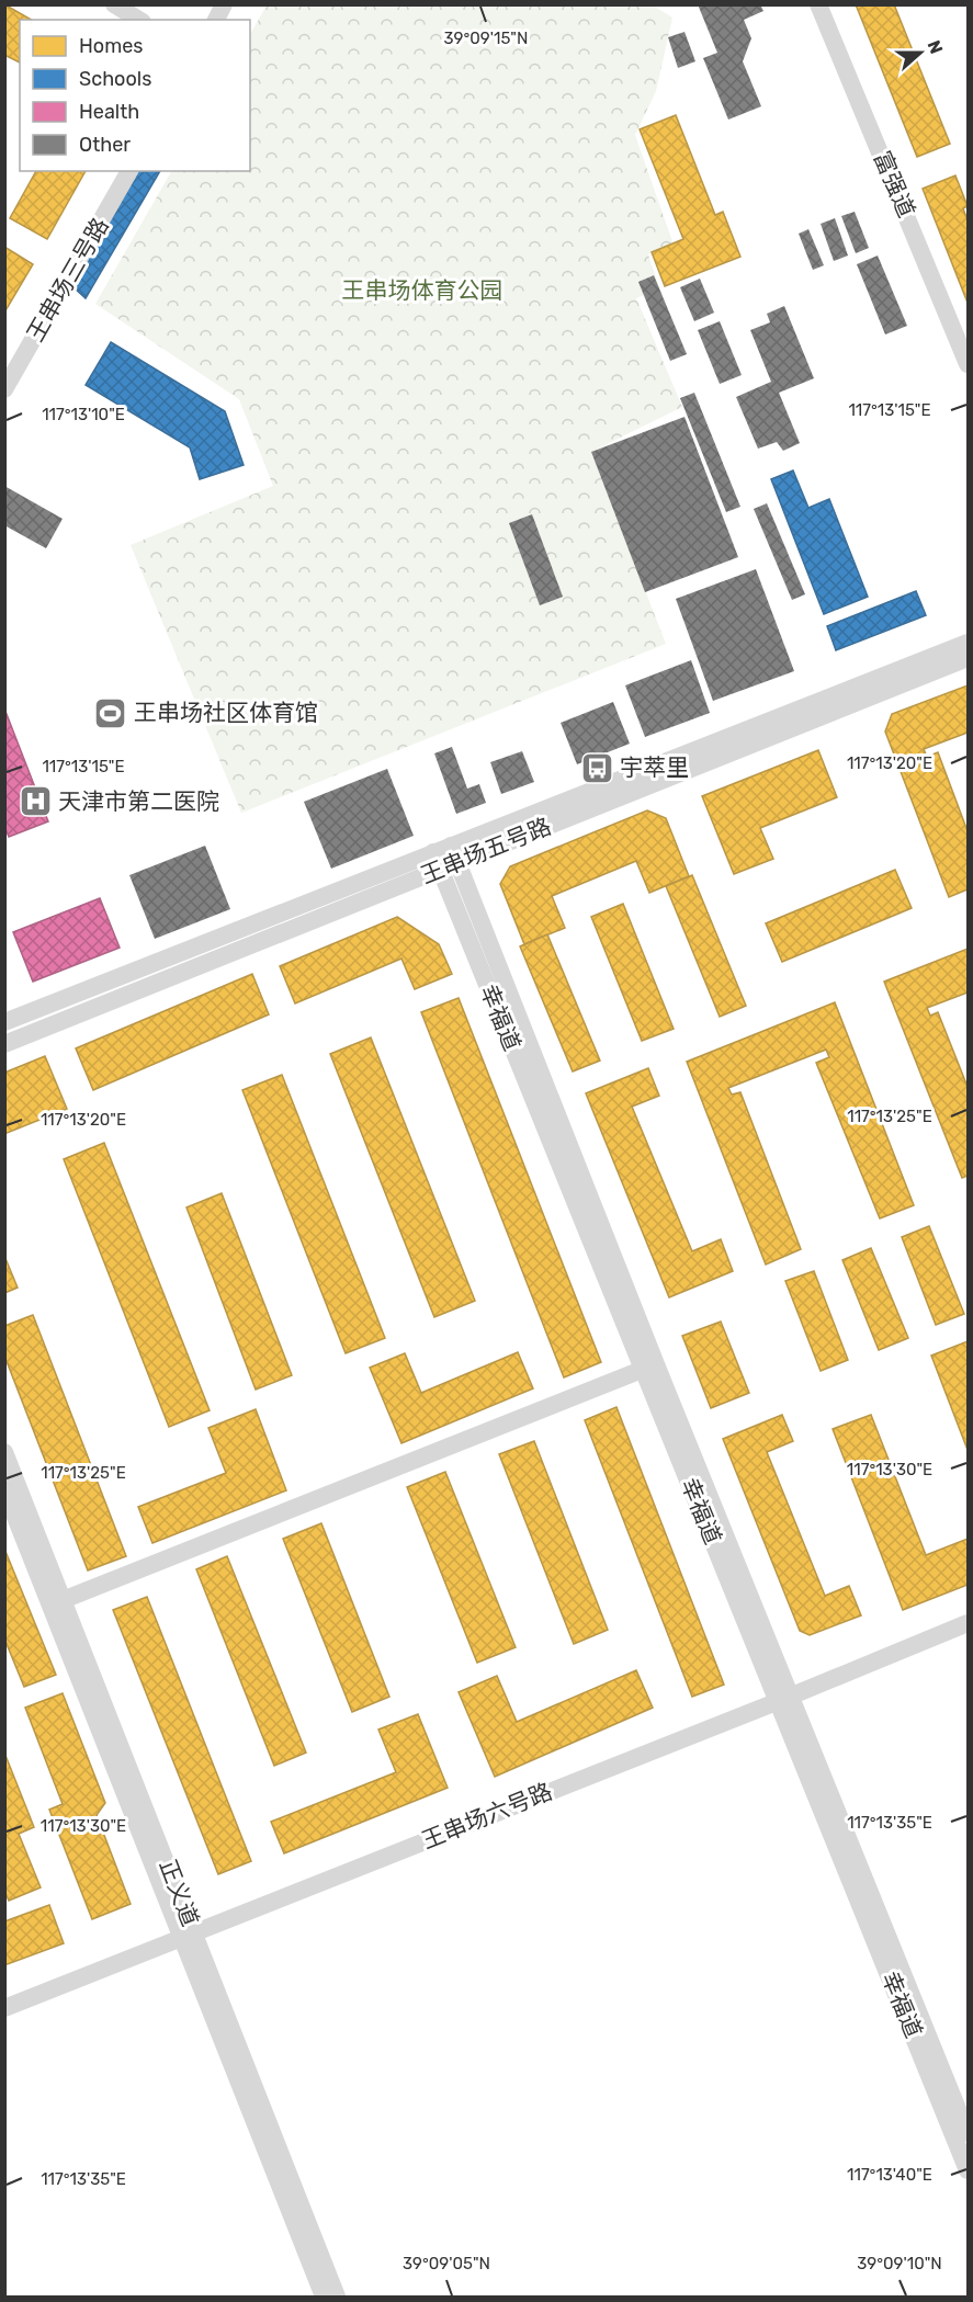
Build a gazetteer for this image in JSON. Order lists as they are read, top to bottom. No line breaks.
{"streets":{"street":["富强道","王串场三号路","王串场五号路","幸福道","王串场六号路","正义道"]},"crossings":[["王串场五号路","幸福道"],["幸福道","王串场六号路"],["王串场六号路","正义道"]],"parks":["王串场体育公园"],"places":{"sports":["王串场社区体育馆"],"bus stop":["宇萃里"],"hospital":["天津市第二医院"]},"legend":["Homes","Schools","Health","Other"],"north":"right","coordinates":["39°09'15\"N","117°13'15\"E","117°13'10\"E","117°13'20\"E","117°13'25\"E","117°13'30\"E","117°13'35\"E","117°13'40\"E","39°09'05\"N","39°09'10\"N"]}
